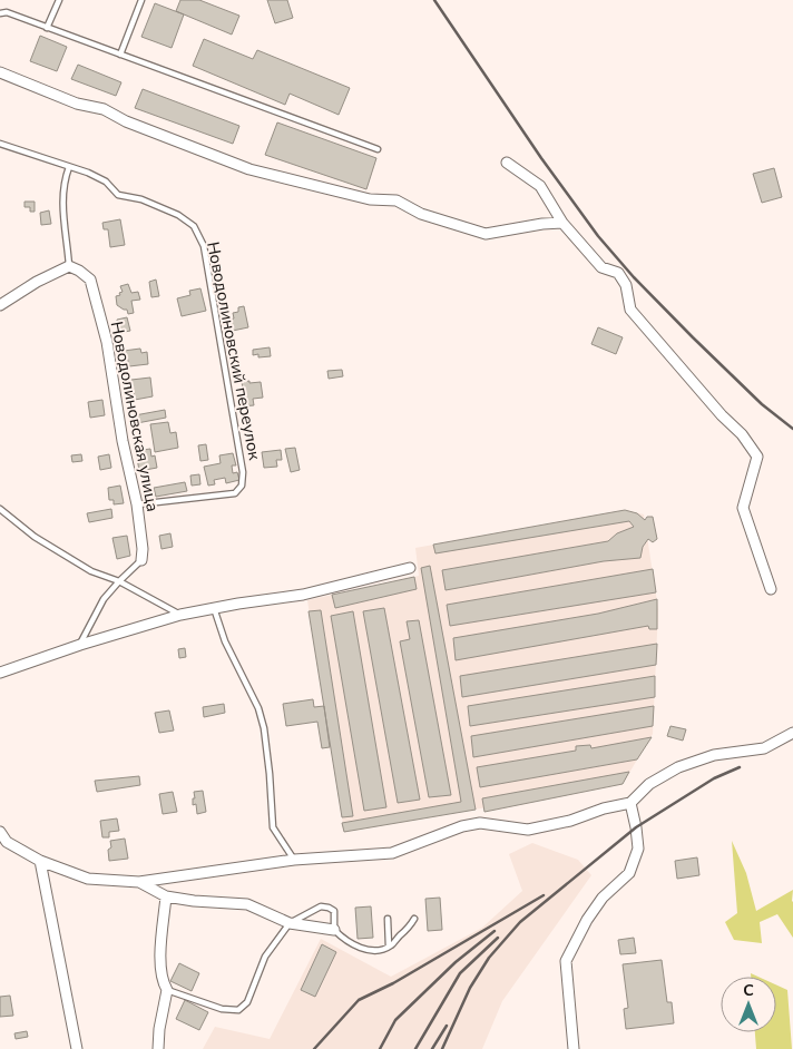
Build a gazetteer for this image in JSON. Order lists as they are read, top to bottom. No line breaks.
{"streets":{"street":["Новодолиновская улица"],"lane":["Новодолиновский переулок"]},"crossings":[["Новодолиновский переулок","Новодолиновская улица"]],"north":"top"}
